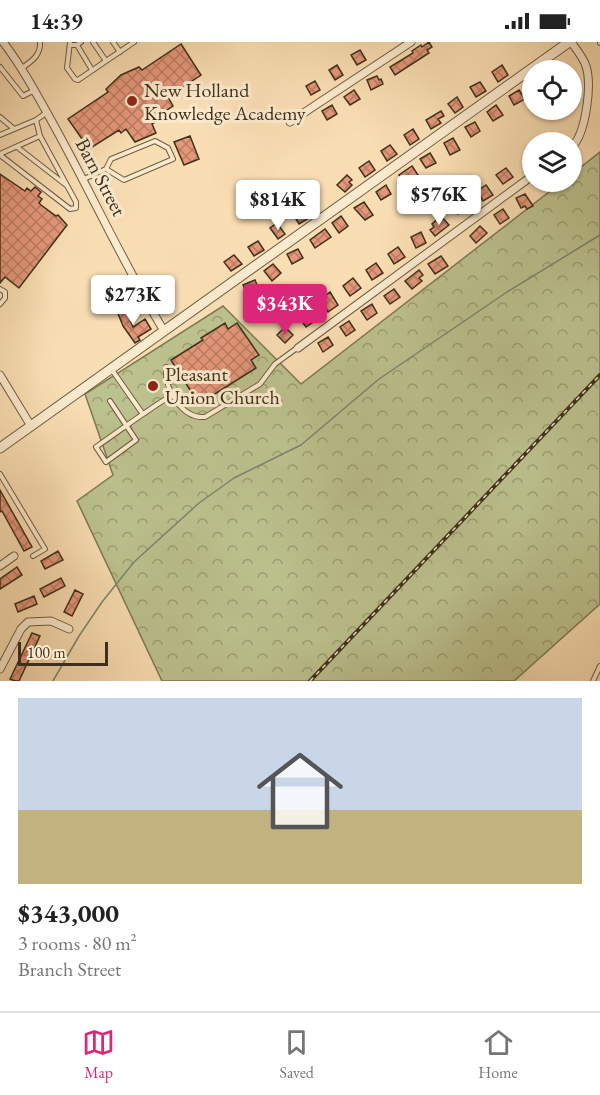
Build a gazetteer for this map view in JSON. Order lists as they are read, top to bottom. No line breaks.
{"streets":{"street":["Barn Street"]},"places":["New Holland Knowledge Academy","Pleasant Union Church"],"scale_bar":"100 m","page":{"status":"14:39","price":["$576K","$814K","$273K","$343K"],"scale":"100 m","list":[{"name":"$343,000","note":"3 rooms · 80 m² · Branch Street"}],"tabs":["Map","Saved","Home"]}}
